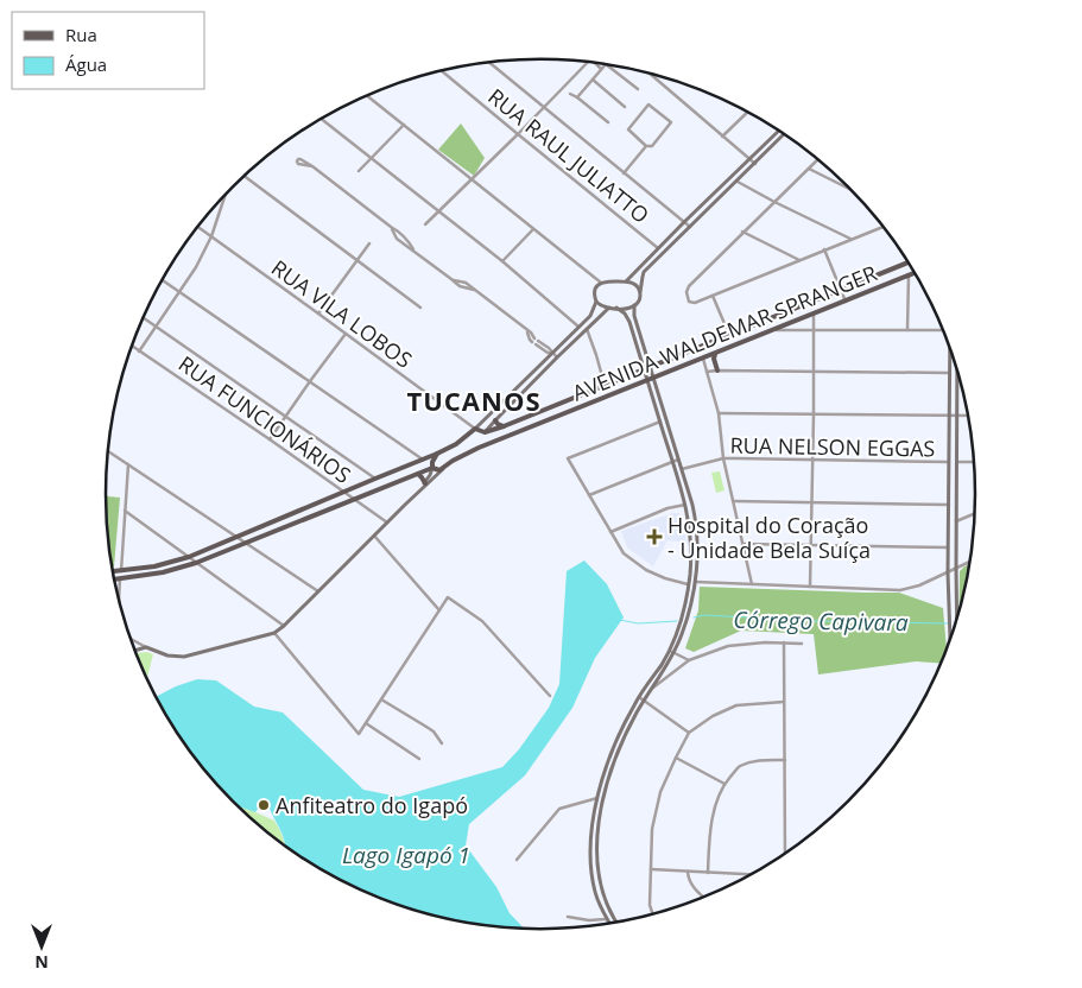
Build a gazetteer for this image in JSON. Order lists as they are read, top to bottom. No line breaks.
{"streets":{"main road":["AVENIDA WALDEMAR SPRANGER"],"street":["RUA RAUL JULIATTO","RUA VILA LOBOS","RUA FUNCIONÁRIOS","RUA NELSON EGGAS"]},"districts":["TUCANOS"],"water":["Córrego Capivara","Lago Igapó 1"],"places":{"health":["Hospital do Coração - Unidade Bela Suíça"],"other":["Anfiteatro do Igapó"]},"legend":["Rua","Água"],"north":"bottom"}
